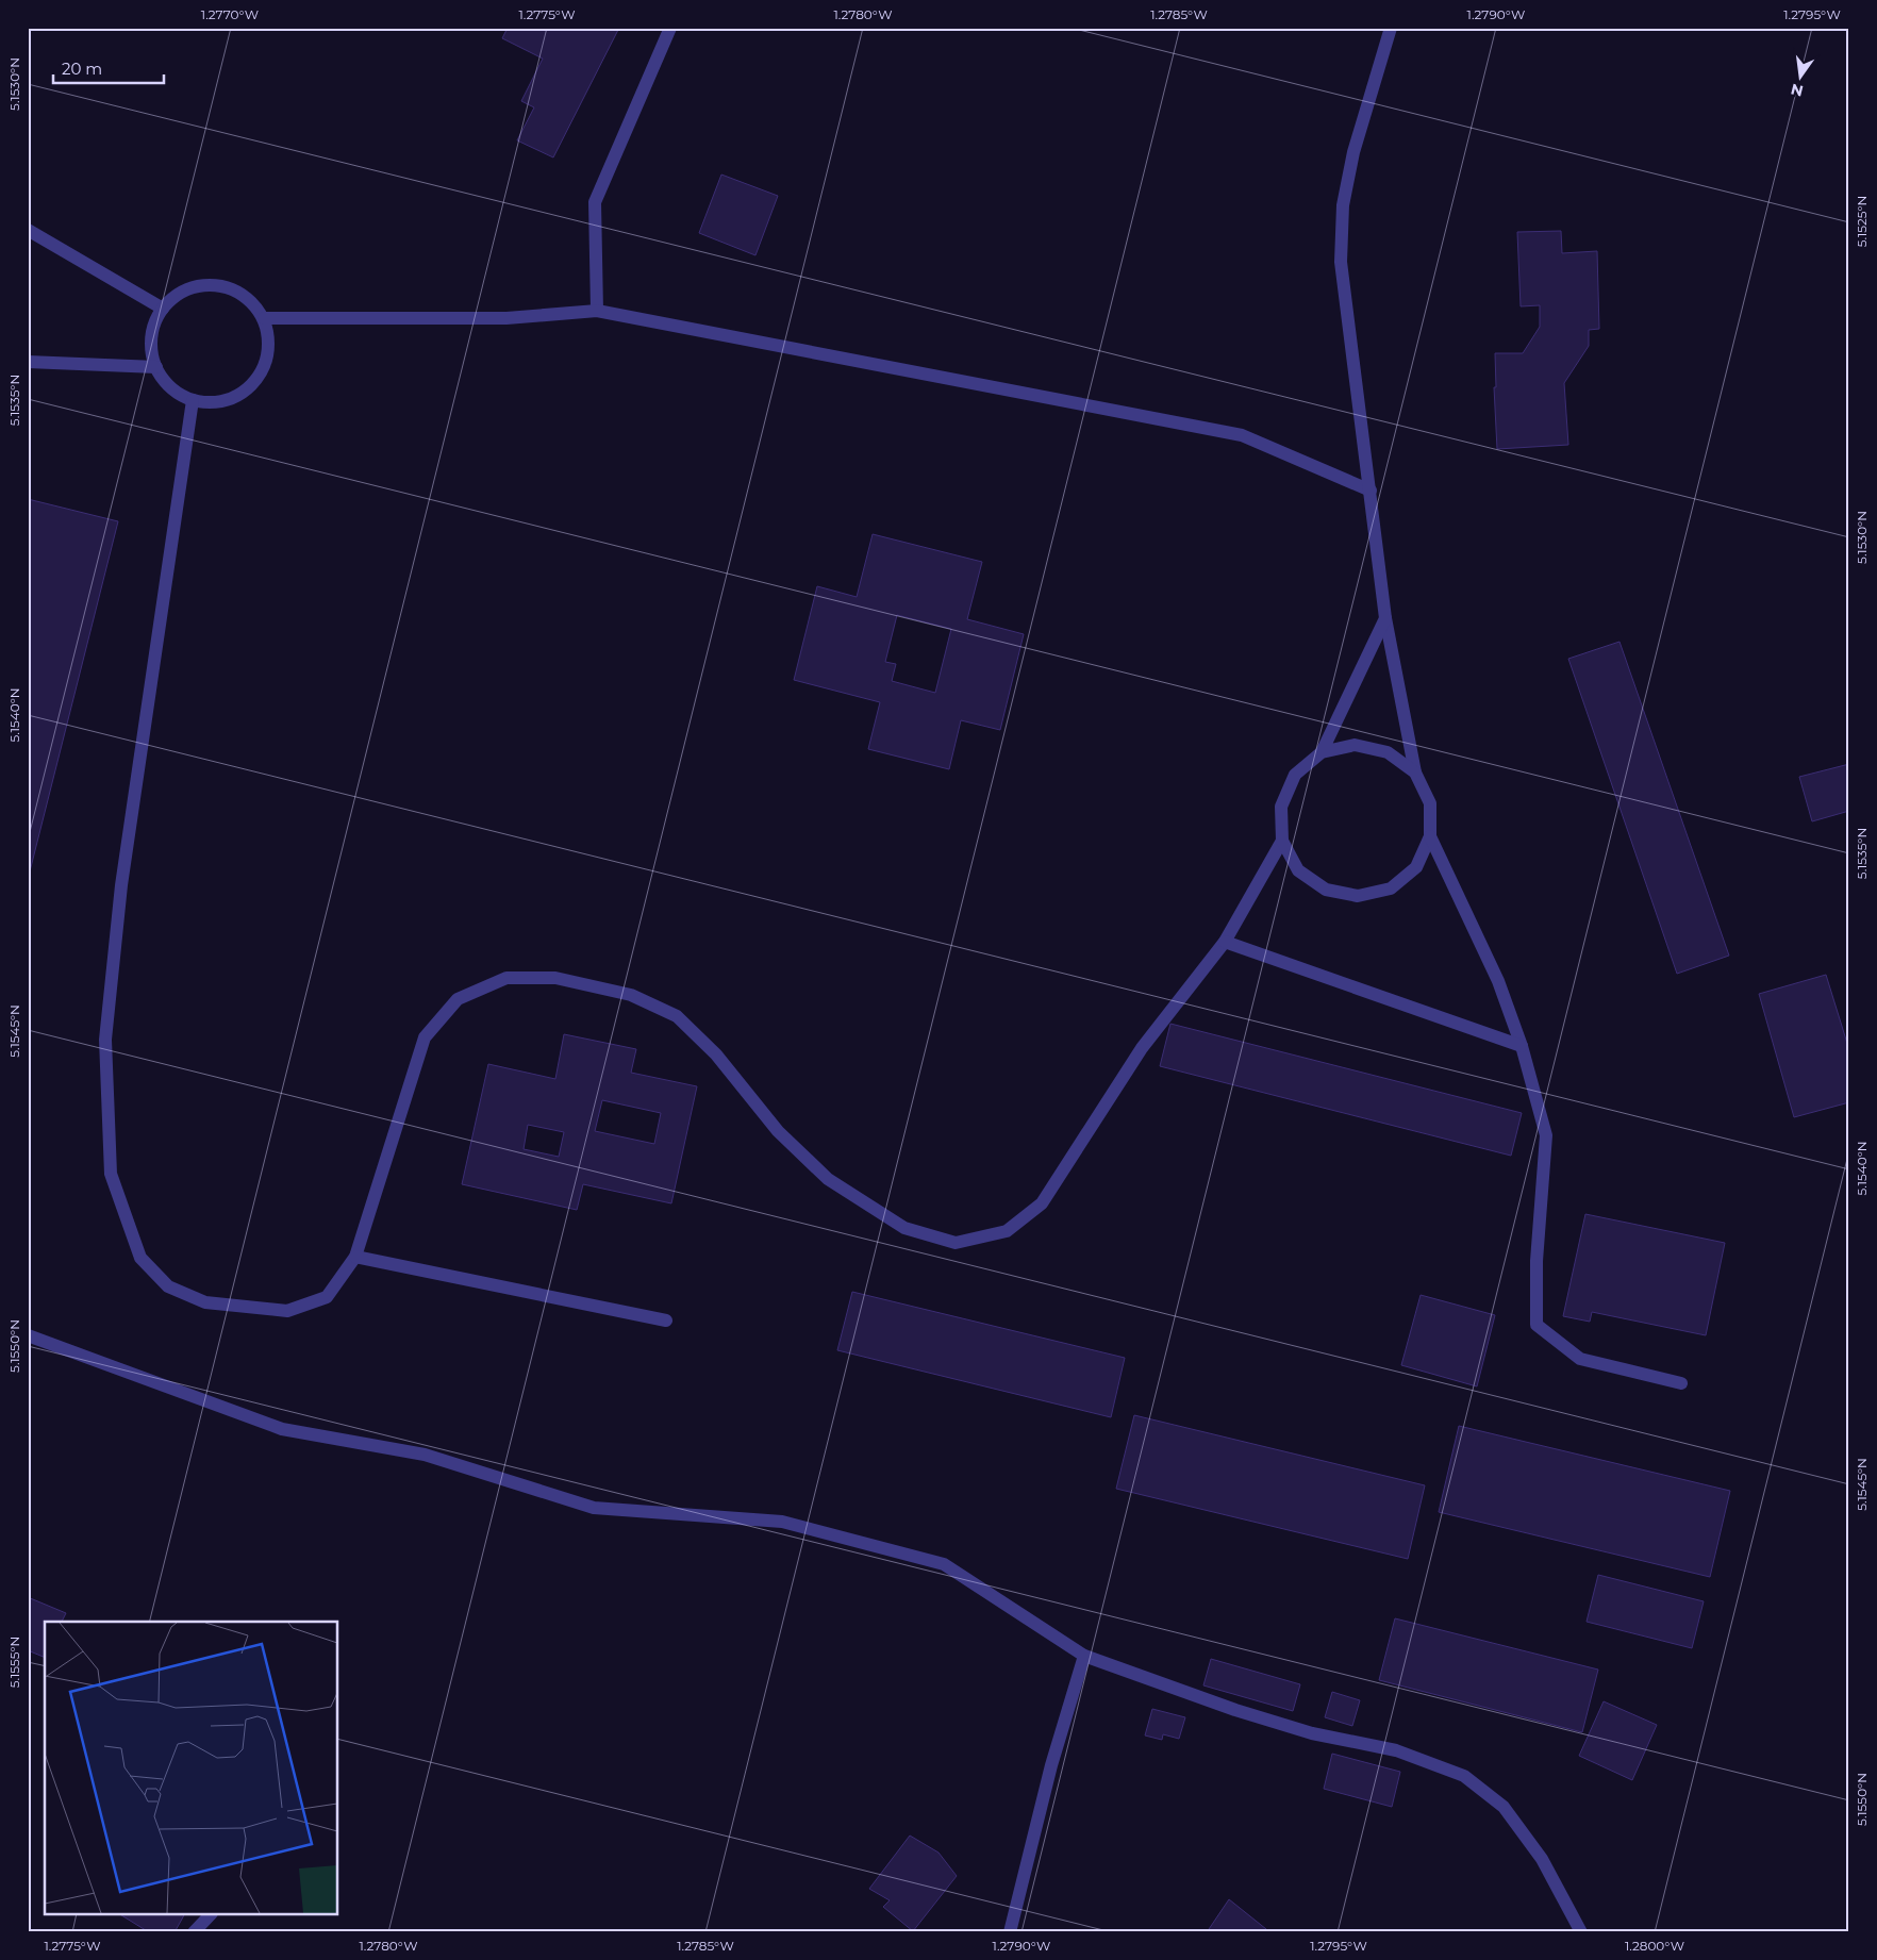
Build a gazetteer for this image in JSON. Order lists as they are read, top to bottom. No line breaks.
{"scale_bar":"20 m","north":"bottom","coordinates":["1.2770°W","1.2775°W","1.2780°W","1.2785°W","1.2790°W","1.2795°W","5.1530°N","5.1525°N","5.1535°N","5.1540°N","5.1545°N","5.1550°N","5.1555°N","1.2800°W"]}
